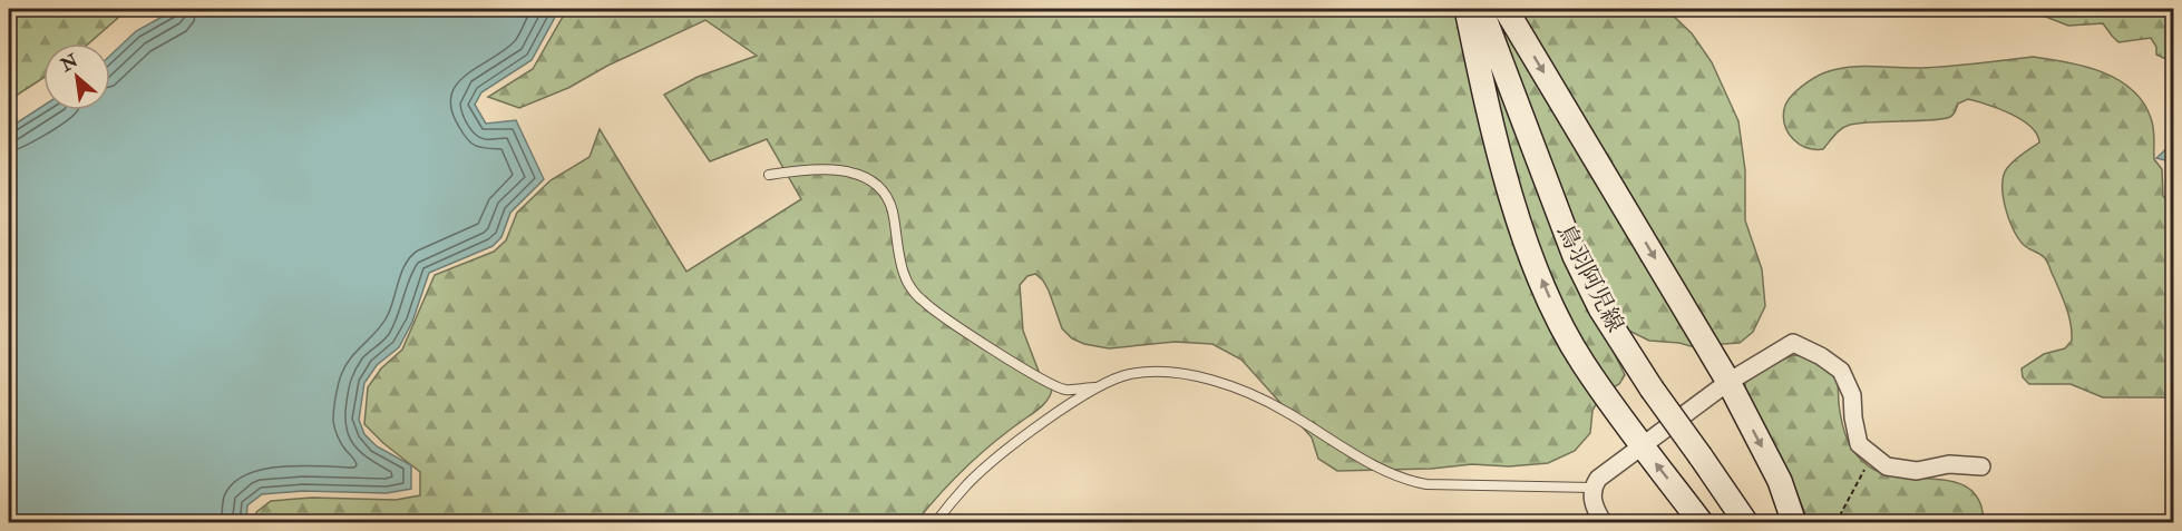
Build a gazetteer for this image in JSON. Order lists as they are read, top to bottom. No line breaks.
{"streets":{"main road":["鳥羽阿児線"]},"north":"top left"}
